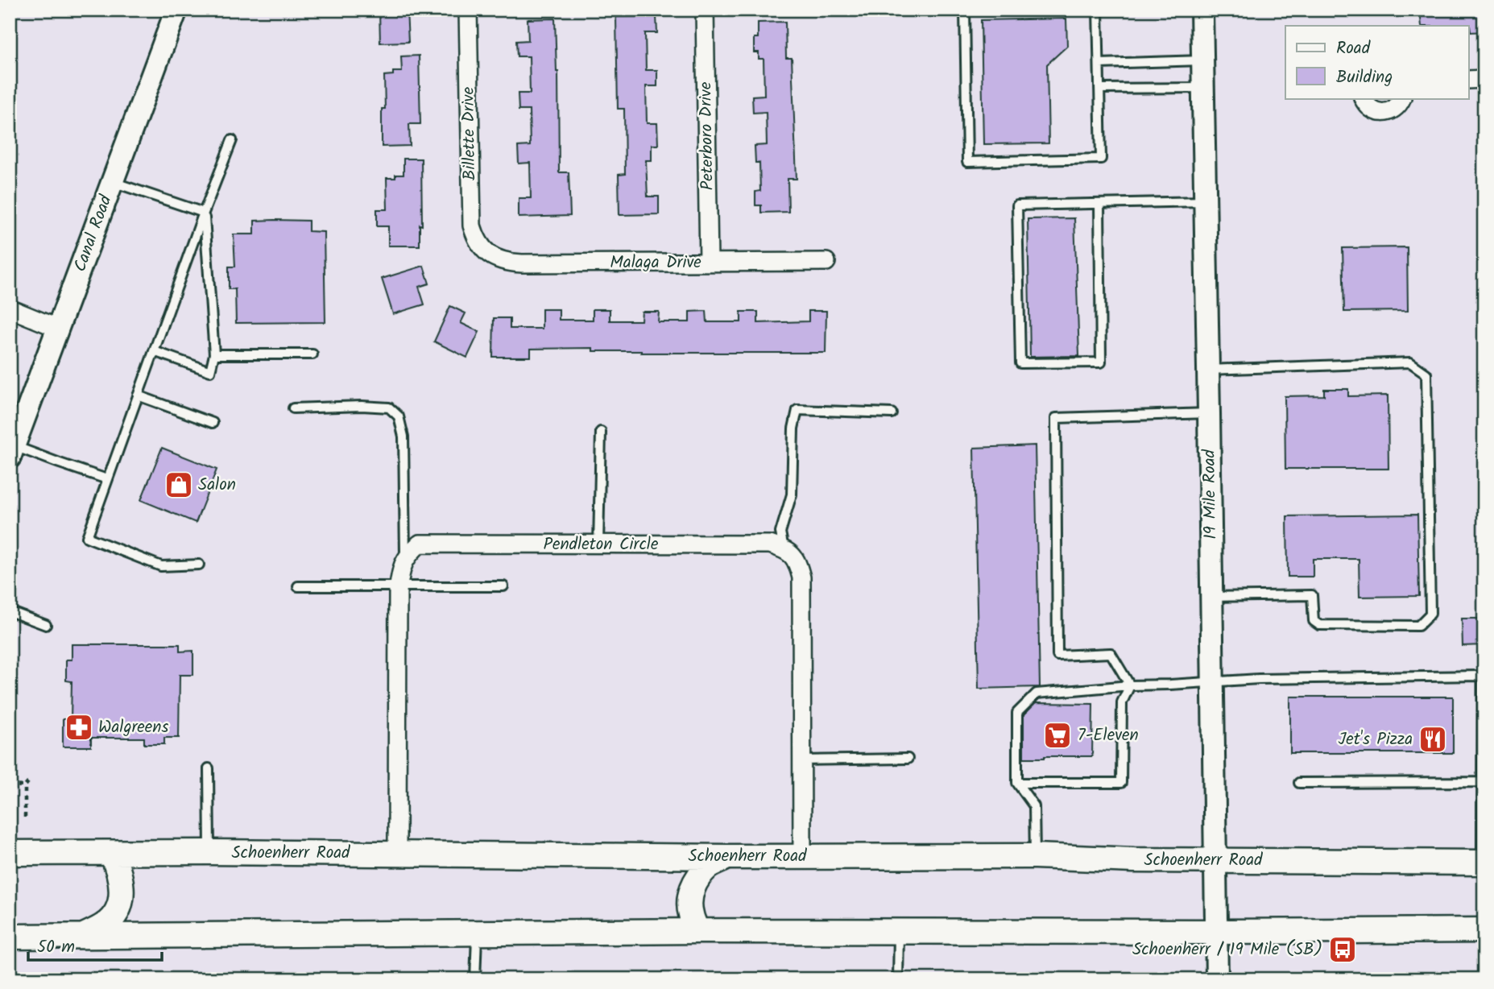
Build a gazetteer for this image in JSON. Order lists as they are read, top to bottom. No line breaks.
{"streets":{"main road":["Schoenherr Road"],"street":["Billette Drive","Peterboro Drive","Canal Road","Malaga Drive","19 Mile Road","Pendleton Circle"]},"crossings":[["Billette Drive","Malaga Drive"],["Peterboro Drive","Malaga Drive"],["19 Mile Road","Schoenherr Road"]],"places":{"shop":["Salon"],"pharmacy":["Walgreens"],"supermarket":["7-Eleven"],"restaurant":["Jet's Pizza"],"bus stop":["Schoenherr / 19 Mile (SB)"]},"legend":["Road","Building"],"scale_bar":"50 m"}
